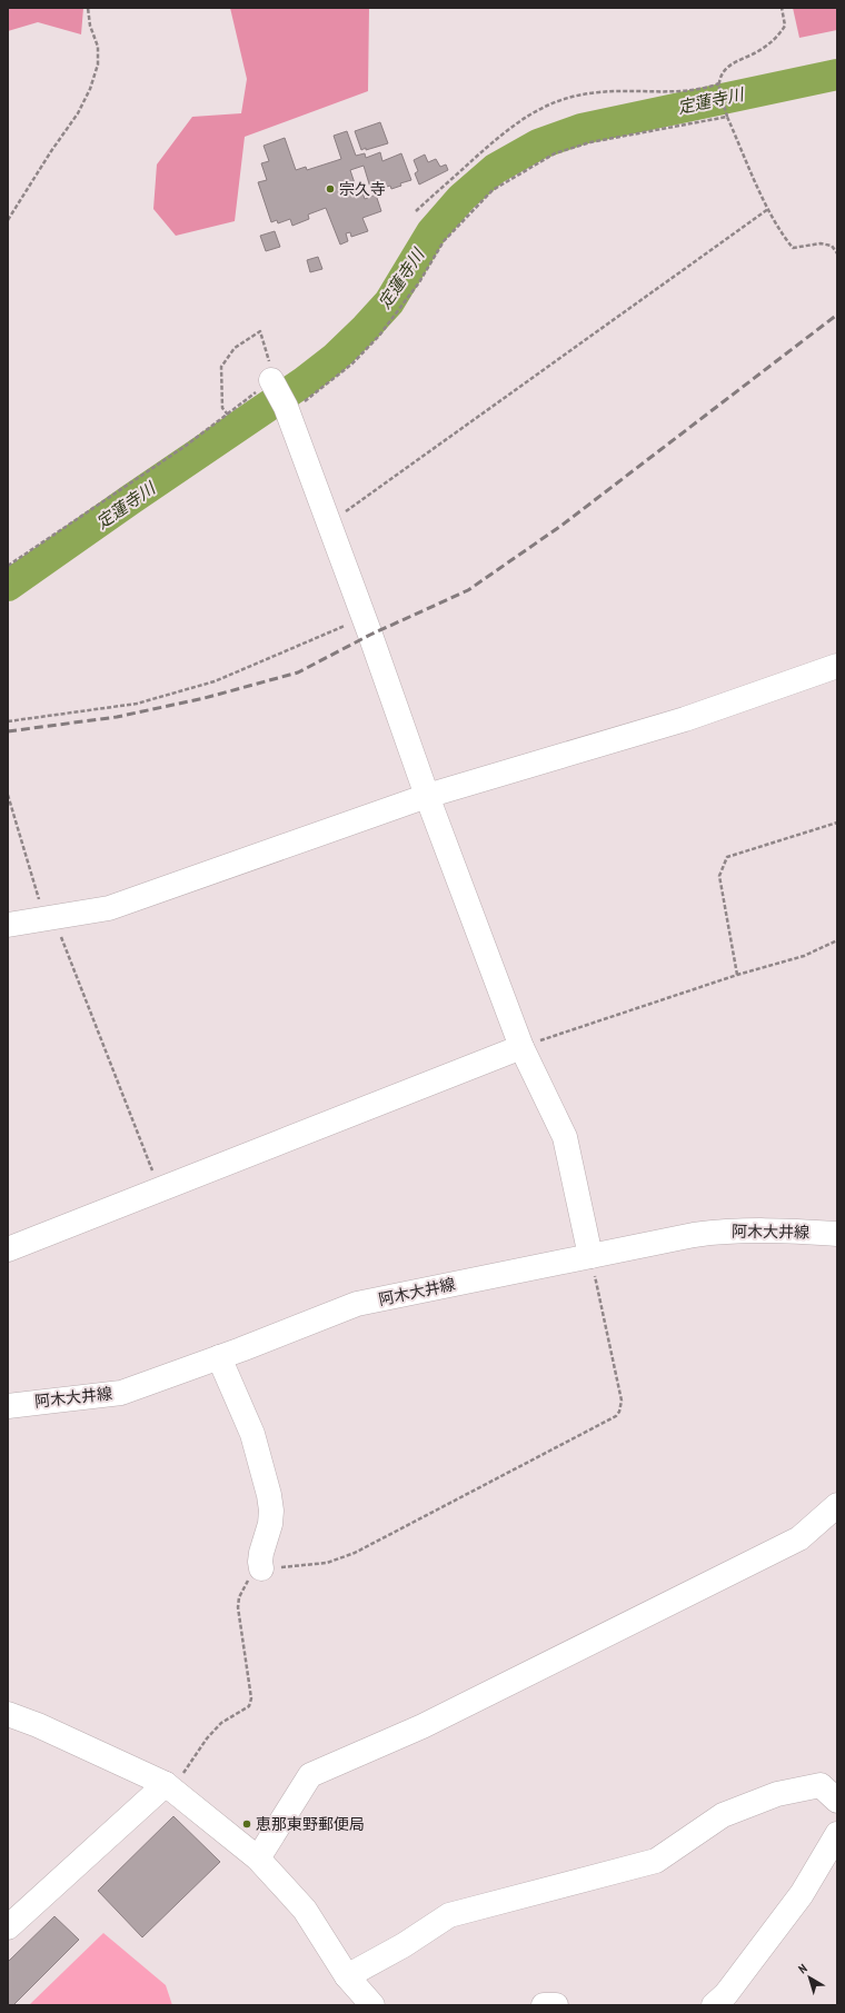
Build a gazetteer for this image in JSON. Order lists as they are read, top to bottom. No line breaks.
{"streets":{"street":["阿木大井線"]},"water":["定蓮寺川"],"places":["宗久寺","恵那東野郵便局"],"north":"top left"}
